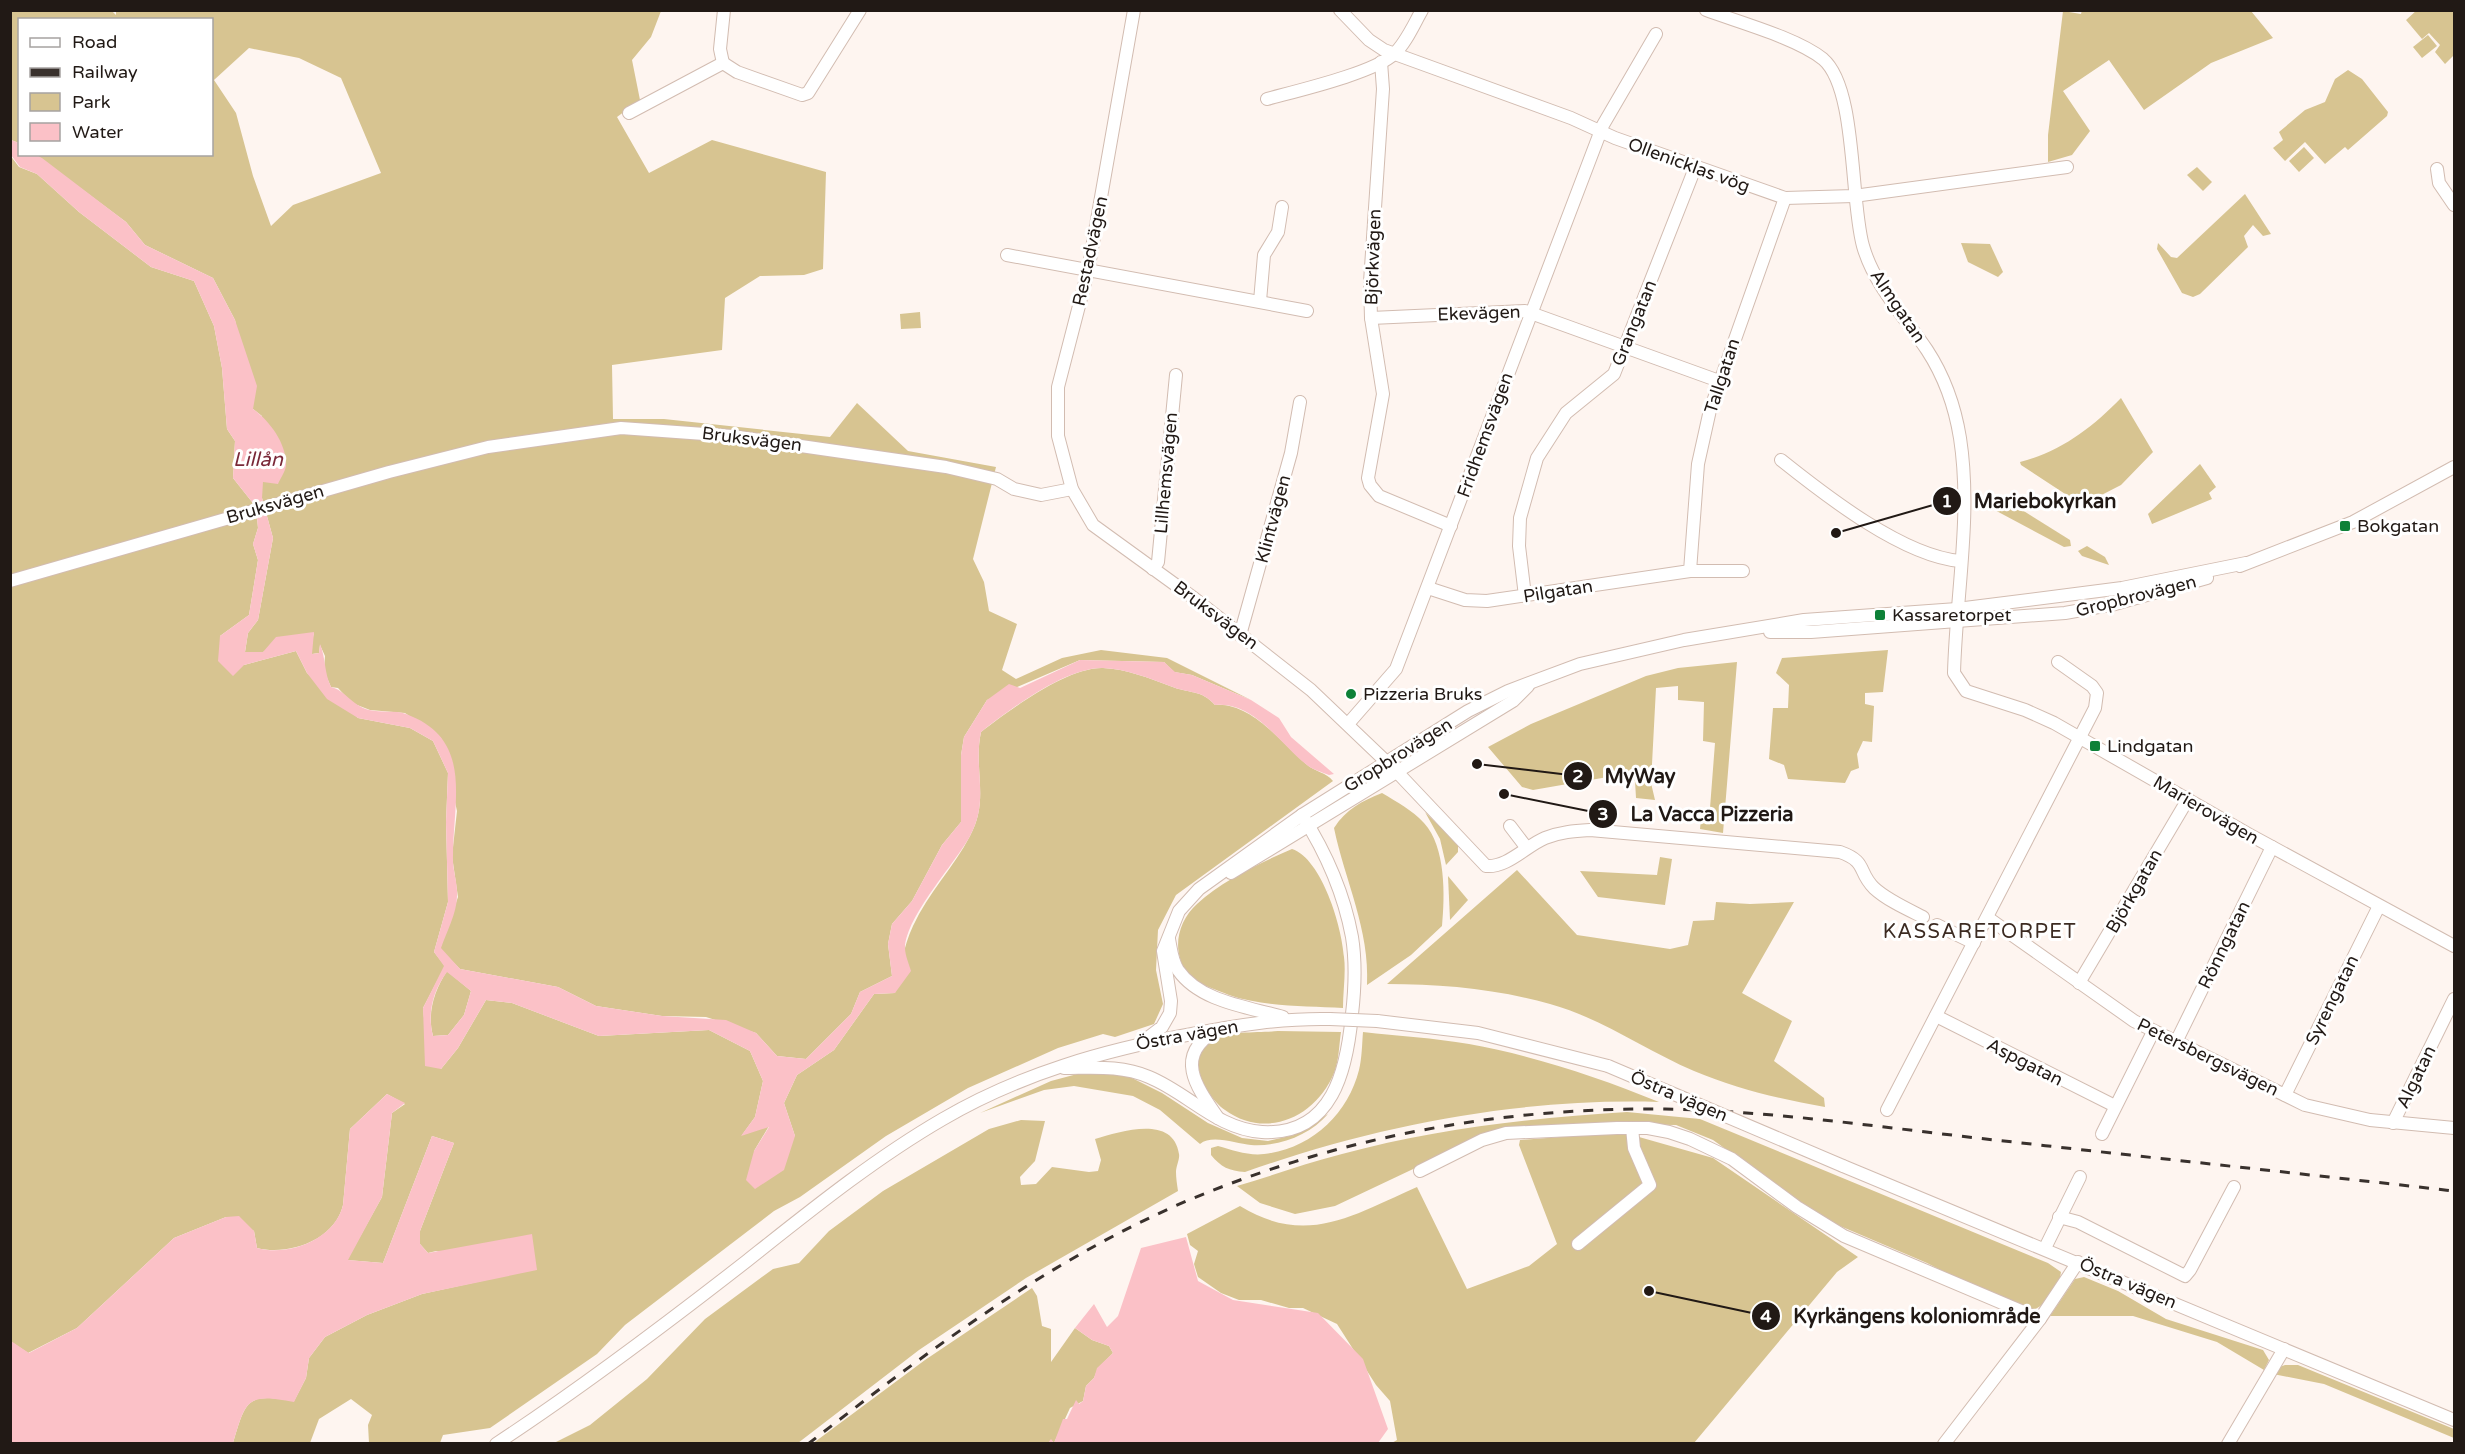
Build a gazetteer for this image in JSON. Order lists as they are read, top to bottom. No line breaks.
{"streets":{"street":["Ollenicklas vög","Restadvägen","Björkvägen","Almgatan","Ekevägen","Grangatan","Tallgatan","Fridhemsvägen","Bruksvägen","Lillhemsvägen","Klintvägen","Pilgatan","Gropbrovägen","Marierovägen","Björkgatan","Rönngatan","Syrengatan","Östra vägen","Petersbergsvägen","Aspgatan","Algatan"]},"crossings":[["Ollenicklas vög","Almgatan"],["Ollenicklas vög","Grangatan"],["Ollenicklas vög","Tallgatan"],["Ollenicklas vög","Fridhemsvägen"],["Restadvägen","Bruksvägen"],["Björkvägen","Ekevägen"],["Björkvägen","Fridhemsvägen"],["Almgatan","Gropbrovägen"],["Almgatan","Marierovägen"],["Ekevägen","Grangatan"],["Ekevägen","Tallgatan"],["Ekevägen","Fridhemsvägen"],["Grangatan","Pilgatan"],["Tallgatan","Pilgatan"],["Fridhemsvägen","Bruksvägen"],["Fridhemsvägen","Pilgatan"],["Bruksvägen","Lillhemsvägen"],["Bruksvägen","Klintvägen"],["Bruksvägen","Gropbrovägen"],["Gropbrovägen","Marierovägen"],["Marierovägen","Björkgatan"],["Marierovägen","Rönngatan"],["Marierovägen","Syrengatan"],["Björkgatan","Petersbergsvägen"],["Rönngatan","Petersbergsvägen"],["Syrengatan","Petersbergsvägen"],["Petersbergsvägen","Algatan"]],"districts":["KASSARETORPET"],"water":["Lillån"],"places":{"transit":["Bokgatan","Kassaretorpet","Lindgatan"],"other":["Mariebokyrkan","Pizzeria Bruks","MyWay","La Vacca Pizzeria","Kyrkängens koloniområde"]},"legend":["Road","Railway","Park","Water"]}
